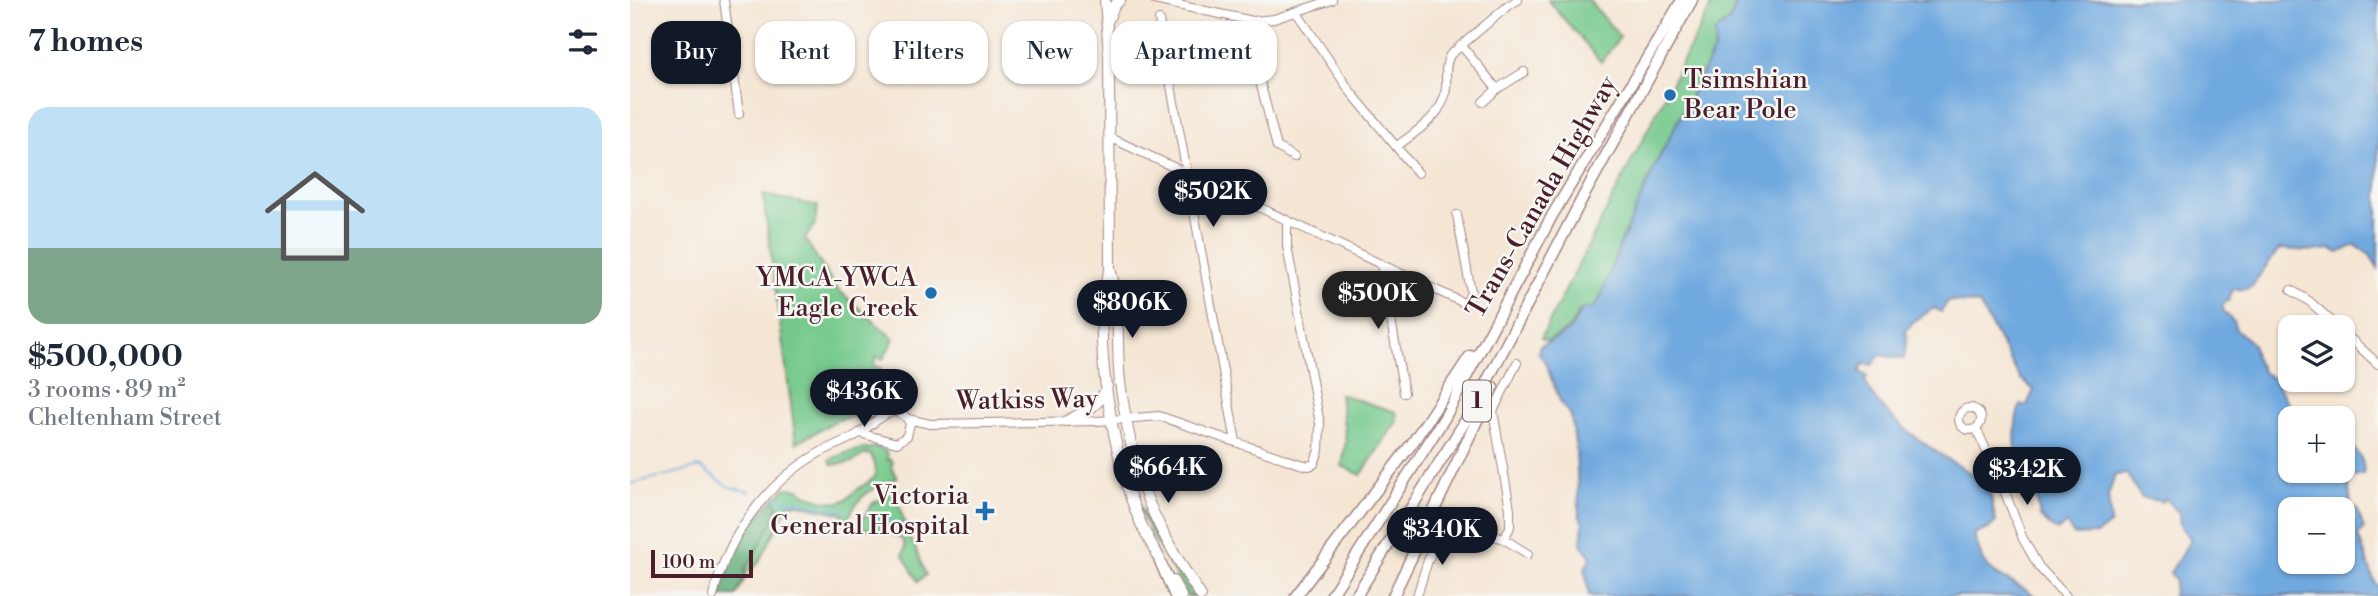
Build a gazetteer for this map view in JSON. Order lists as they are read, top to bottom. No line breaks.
{"streets":{"highway":["Trans-Canada Highway","1"],"street":["Watkiss Way"]},"places":{"other":["Tsimshian Bear Pole","YMCA-YWCA Eagle Creek"],"health":["Victoria General Hospital"]},"scale_bar":"100 m","page":{"heading":"7 homes","chip":["Buy","Rent","Filters","New","Apartment"],"list":[{"name":"$500,000","note":"3 rooms · 89 m² · Cheltenham Street"}],"price":["$502K","$500K","$806K","$436K","$664K","$342K","$340K"],"map_buttons":["+","−"],"scale":"100 m"}}
